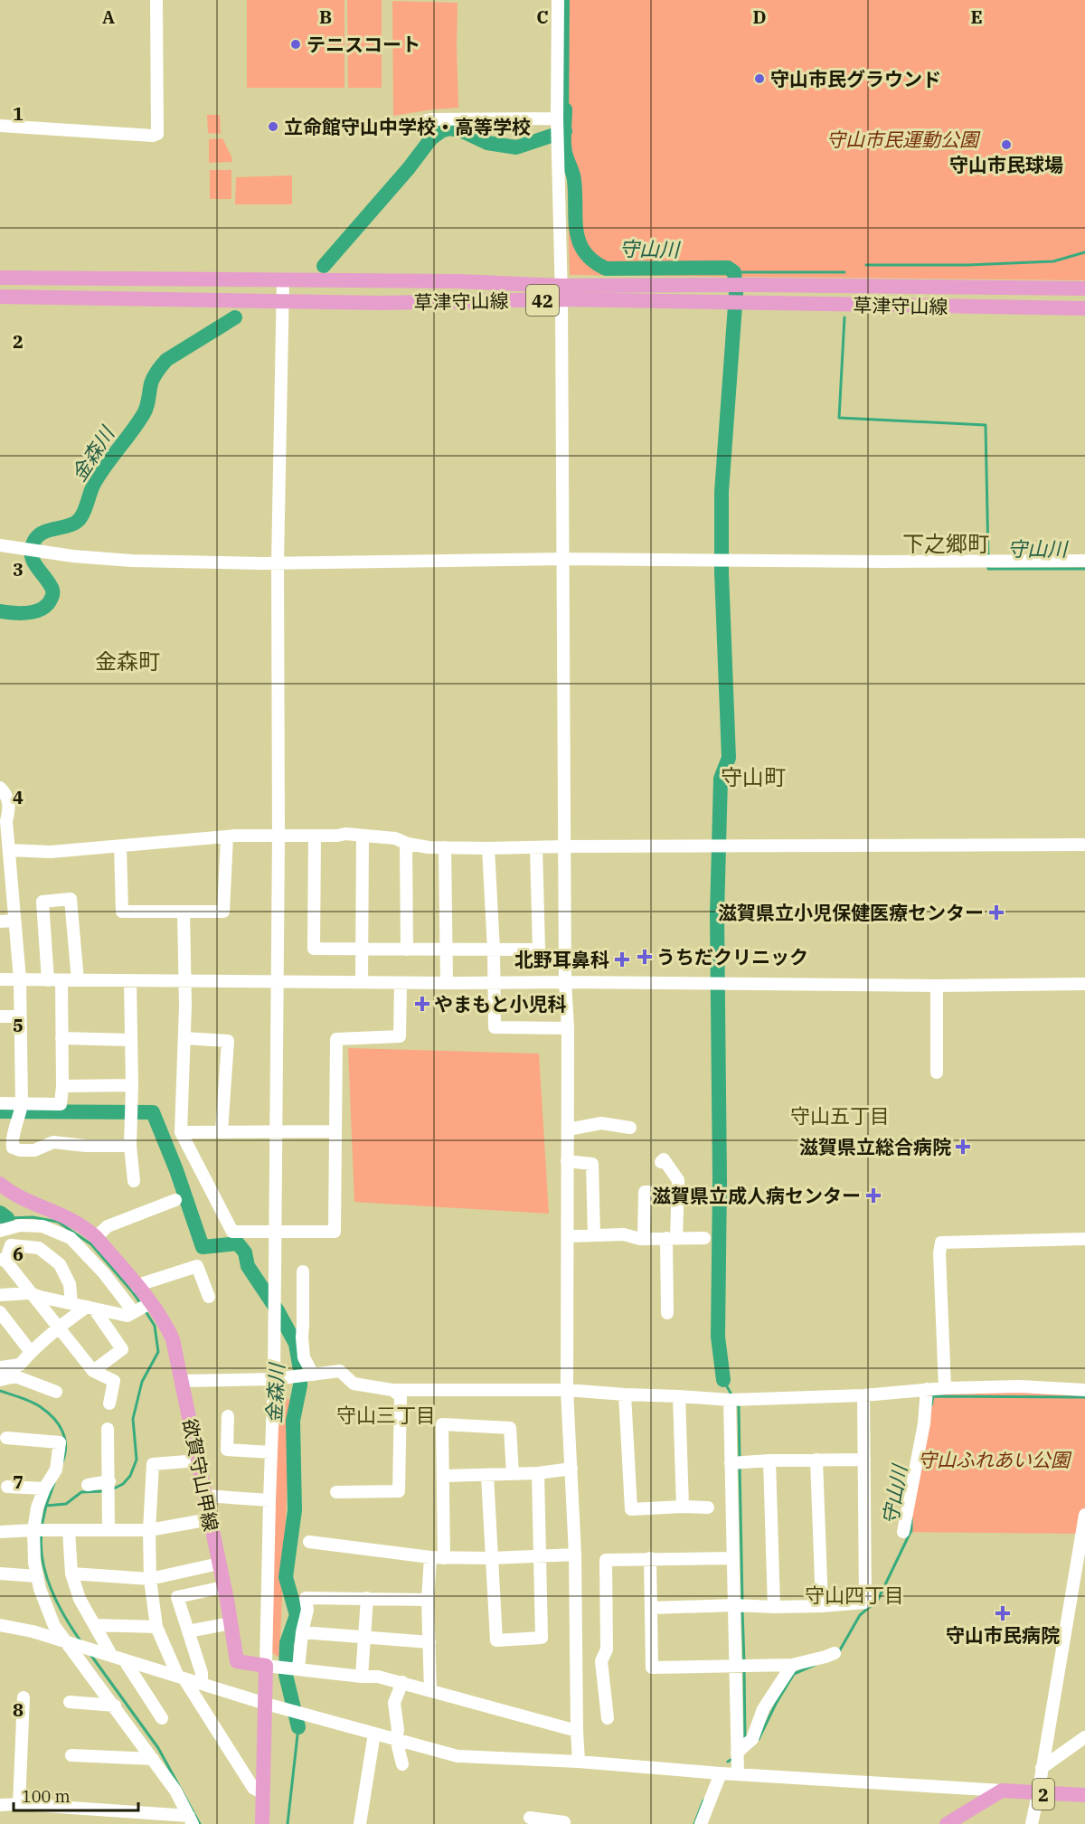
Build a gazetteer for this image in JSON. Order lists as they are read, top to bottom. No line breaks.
{"streets":{"main road":["42","草津守山線","欲賀守山甲線","2"]},"districts":["下之郷町","金森町","守山町","守山五丁目","守山三丁目","守山四丁目"],"water":["守山川","金森川"],"parks":["守山市民運動公園","守山ふれあい公園"],"places":{"other":["テニスコート","守山市民グラウンド","立命館守山中学校・高等学校","守山市民球場"],"health":["滋賀県立小児保健医療センター","うちだクリニック","北野耳鼻科","やまもと小児科","滋賀県立総合病院","滋賀県立成人病センター","守山市民病院"]},"scale_bar":"100 m","grid":{"columns":["A","B","C","D","E"],"rows":["1","2","3","4","5","6","7","8"]}}
